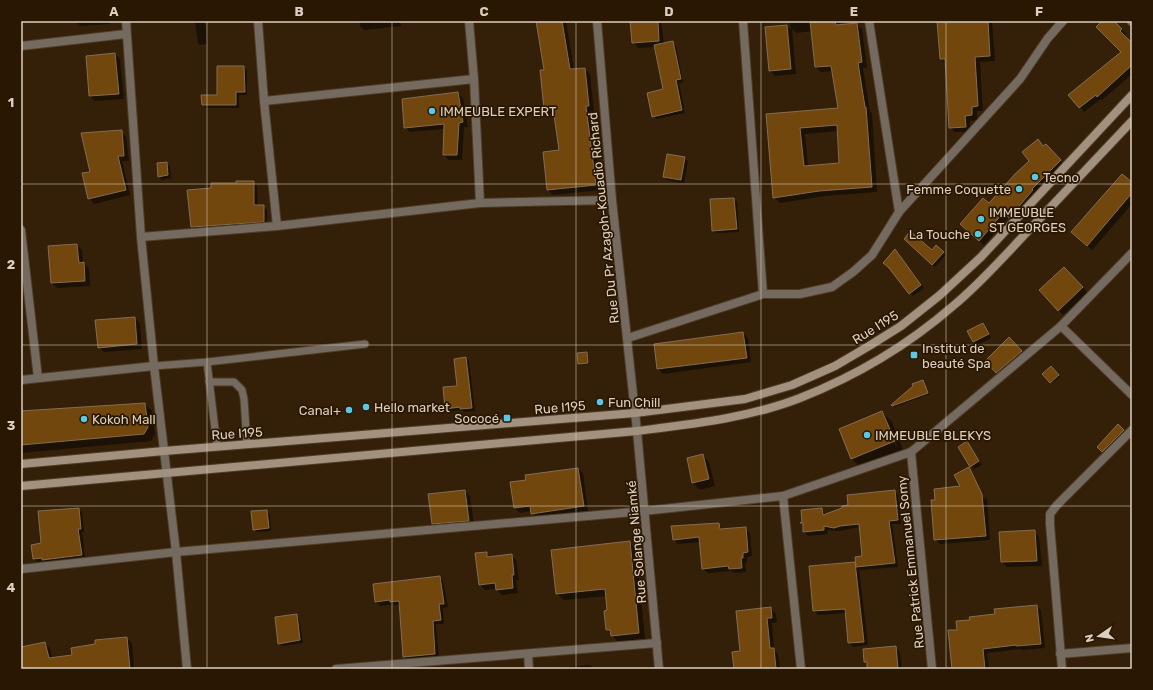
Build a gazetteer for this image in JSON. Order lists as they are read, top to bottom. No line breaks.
{"streets":{"main road":["Rue I195"],"street":["Rue Du Pr Azagoh-Kouadio Richard","Rue Solange Niamké","Rue Patrick Emmanuel Somy"]},"crossings":[["Rue Du Pr Azagoh-Kouadio Richard","Rue I195"],["Rue Du Pr Azagoh-Kouadio Richard","Rue Solange Niamké"],["Rue I195","Rue Solange Niamké"]],"places":{"other":["IMMEUBLE EXPERT","Tecno","Femme Coquette","IMMEUBLE ST GEORGES","La Touche","Fun Chill","Hello market","Canal+","Kokoh Mall","IMMEUBLE BLEKYS"],"transit":["Institut de beauté Spa","Sococé"]},"north":"left","grid":{"columns":["A","B","C","D","E","F"],"rows":["1","2","3","4"]}}
